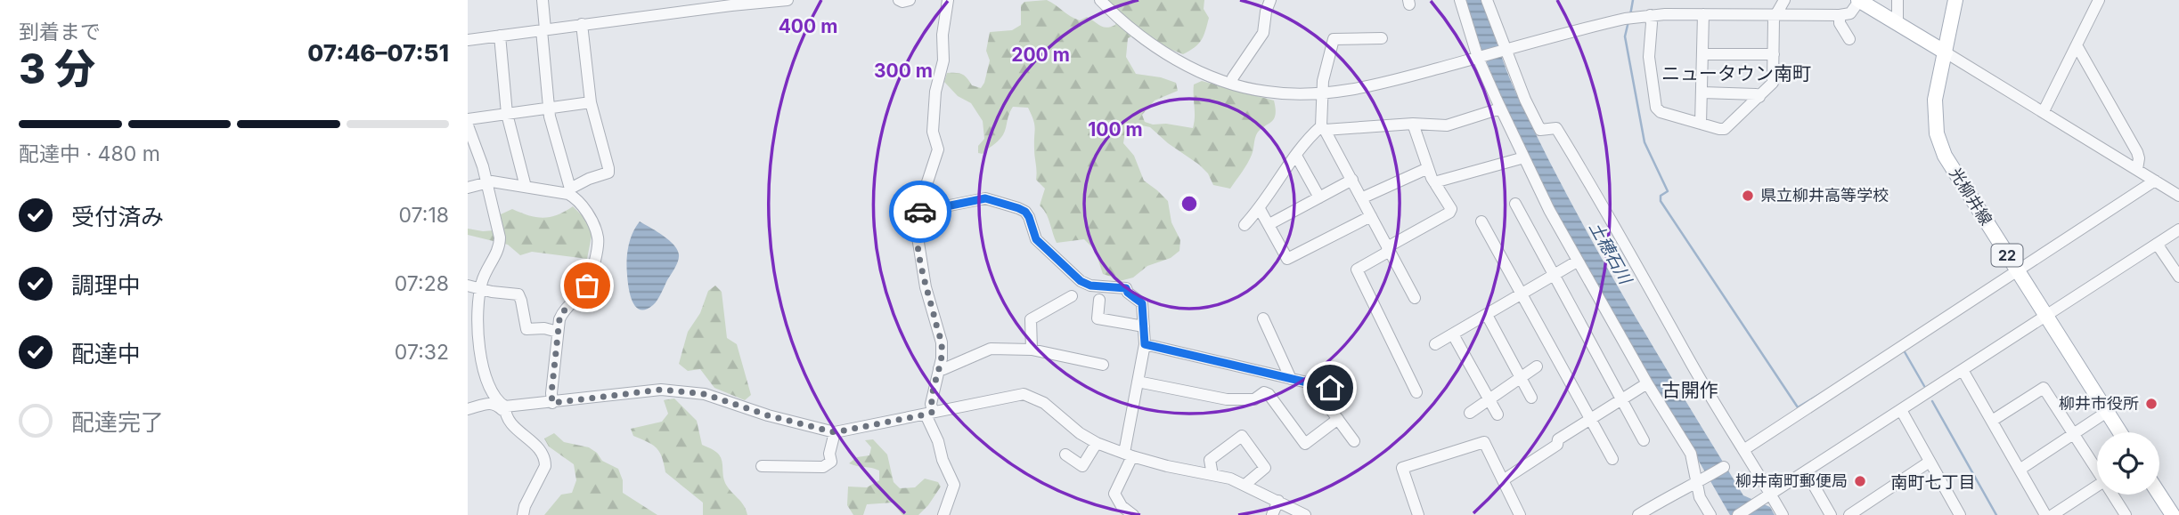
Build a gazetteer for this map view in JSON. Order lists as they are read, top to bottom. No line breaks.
{"streets":{"main road":["光柳井線","22"]},"districts":["ニュータウン南町","古開作","南町七丁目"],"water":["土穂石川"],"places":["県立柳井高等学校","柳井市役所","柳井南町郵便局"],"page":{"heading":["3 分","到着まで","07:46–07:51"],"bar":"配達中 · 480 m","list":[["受付済み","07:18"],["調理中","07:28"],["配達中","07:32"],"配達完了"]},"rings":["400 m","200 m","300 m","100 m"]}
